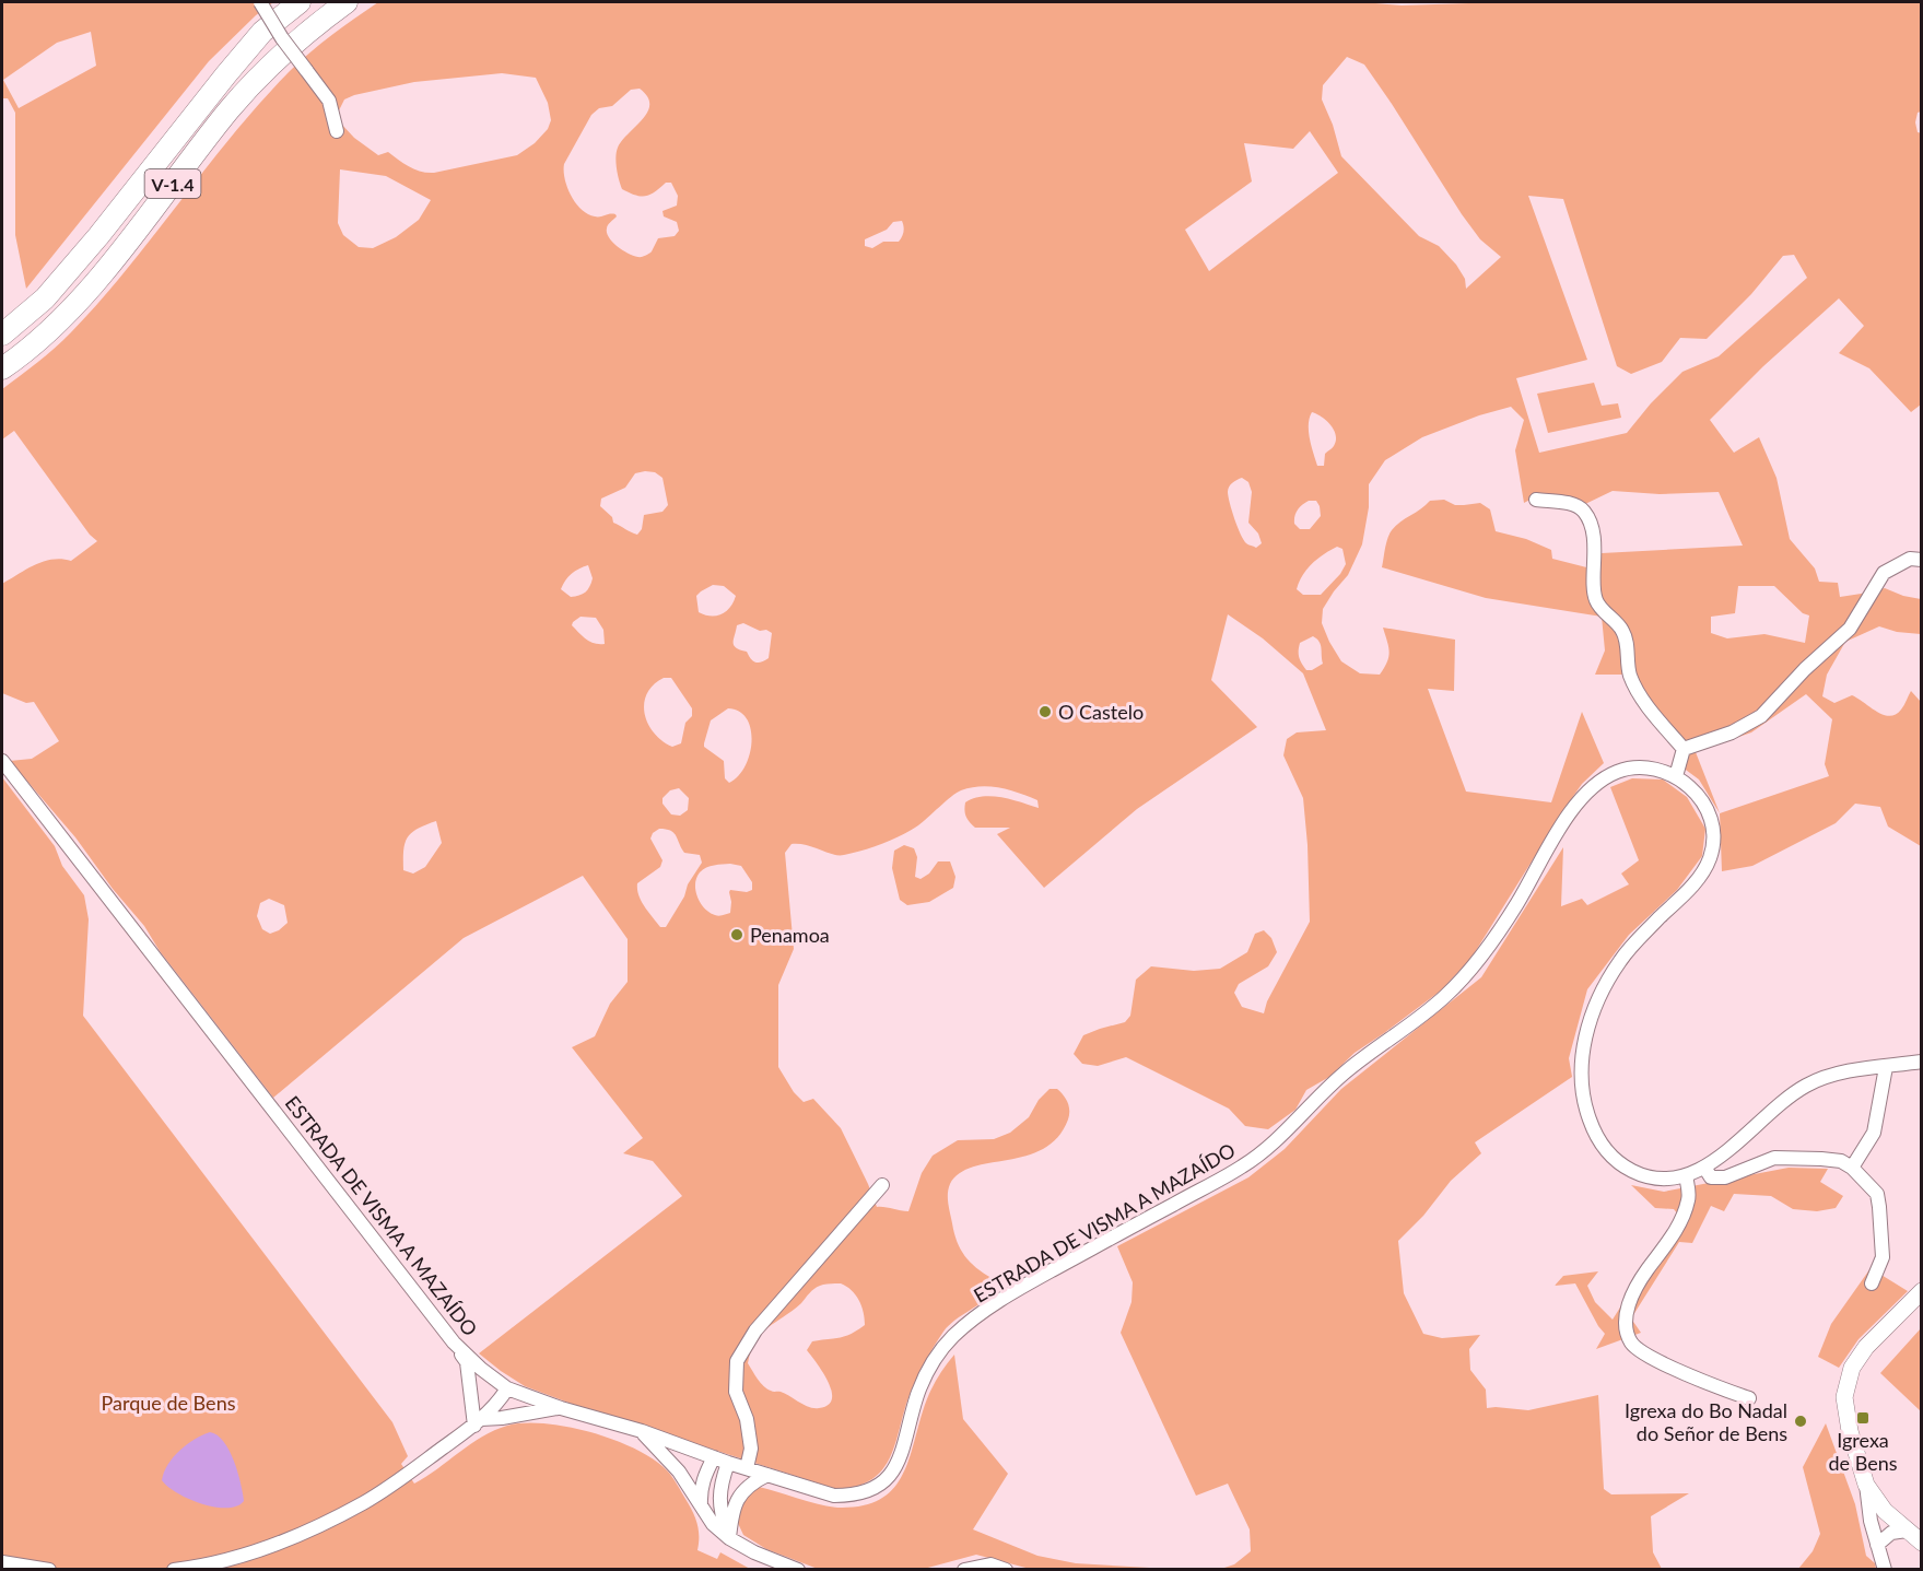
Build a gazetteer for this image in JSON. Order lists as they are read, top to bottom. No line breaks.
{"streets":{"highway":["V-1.4"],"street":["ESTRADA DE VISMA A MAZAÍDO"]},"parks":["Parque de Bens"],"places":{"other":["O Castelo","Penamoa","Igrexa do Bo Nadal do Señor de Bens"],"transit":["Igrexa de Bens"]}}
